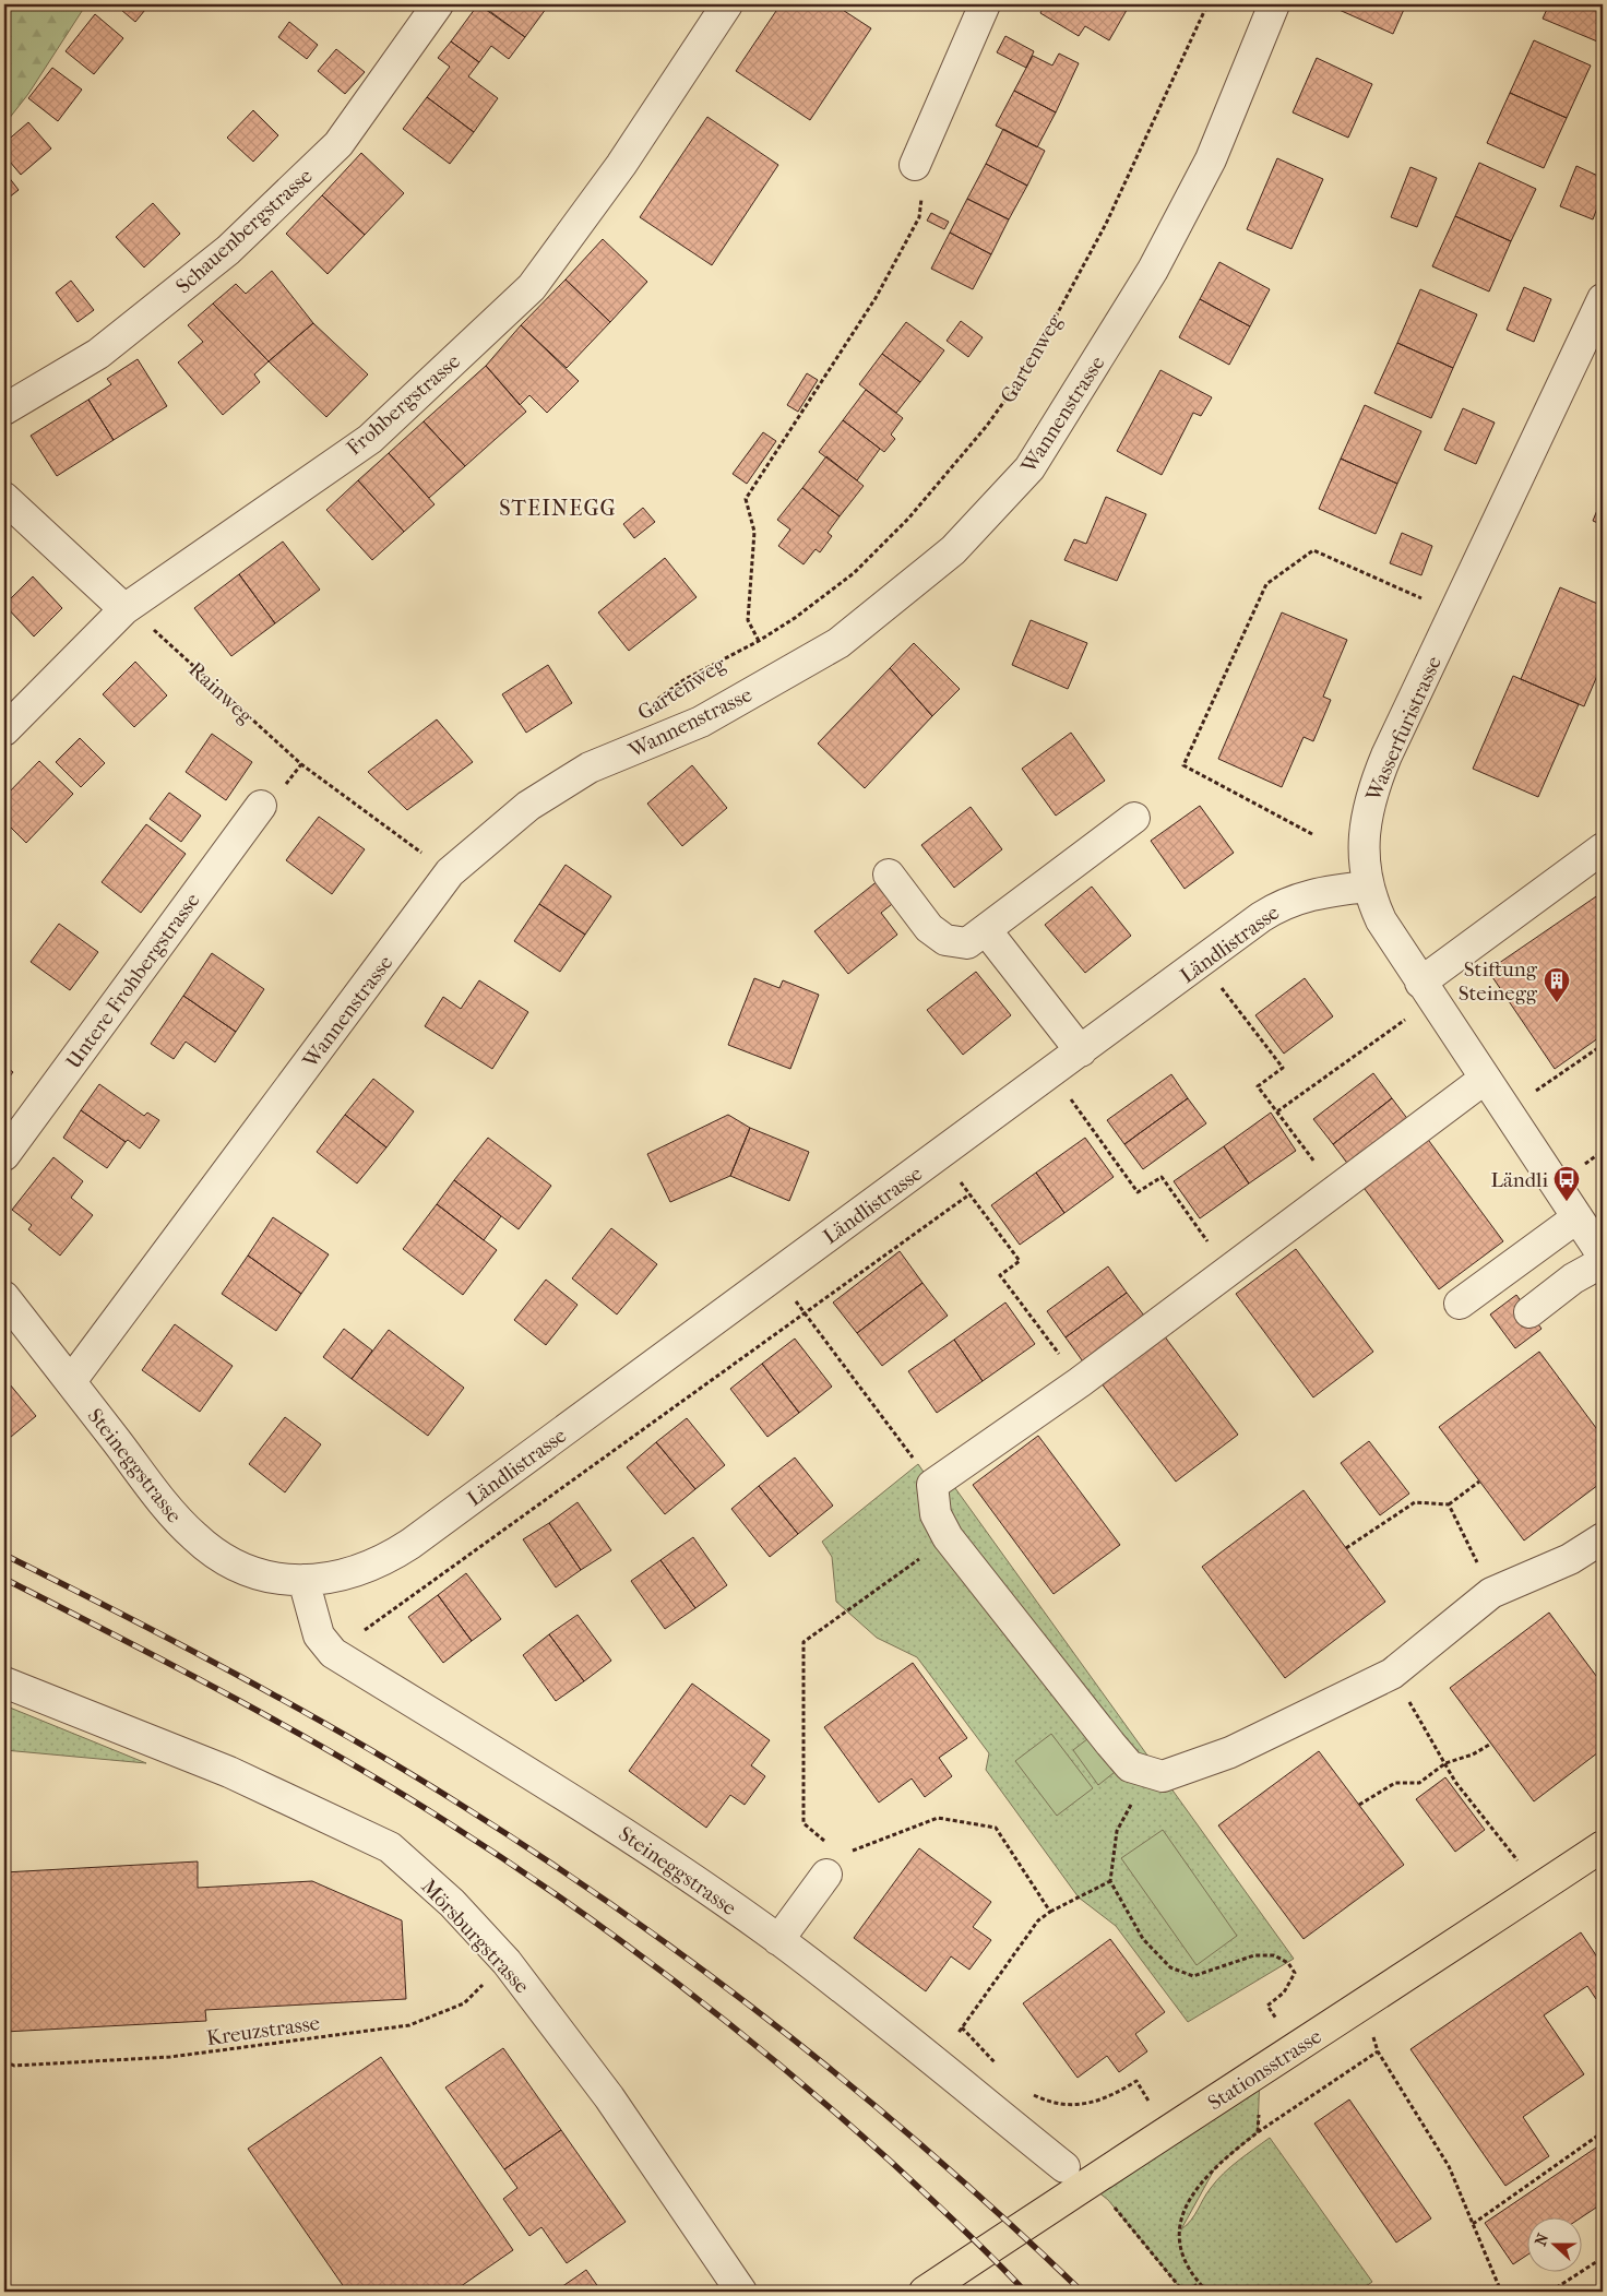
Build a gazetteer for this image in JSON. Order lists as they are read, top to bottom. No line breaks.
{"streets":{"main road":["Stationsstrasse"],"street":["Schauenbergstrasse","Frohbergstrasse","Wannenstrasse","Wasserfuristrasse","Ländlistrasse","Untere Frohbergstrasse","Steineggstrasse","Mörsburgstrasse"],"path":["Gartenweg","Rainweg","Kreuzstrasse"]},"crossings":[["Frohbergstrasse","Rainweg"],["Wannenstrasse","Rainweg"],["Wannenstrasse","Steineggstrasse"],["Wasserfuristrasse","Ländlistrasse"],["Ländlistrasse","Steineggstrasse"],["Mörsburgstrasse","Kreuzstrasse"]],"districts":["STEINEGG"],"places":{"building":["Stiftung Steinegg"],"bus stop":["Ländli"]},"north":"left"}
